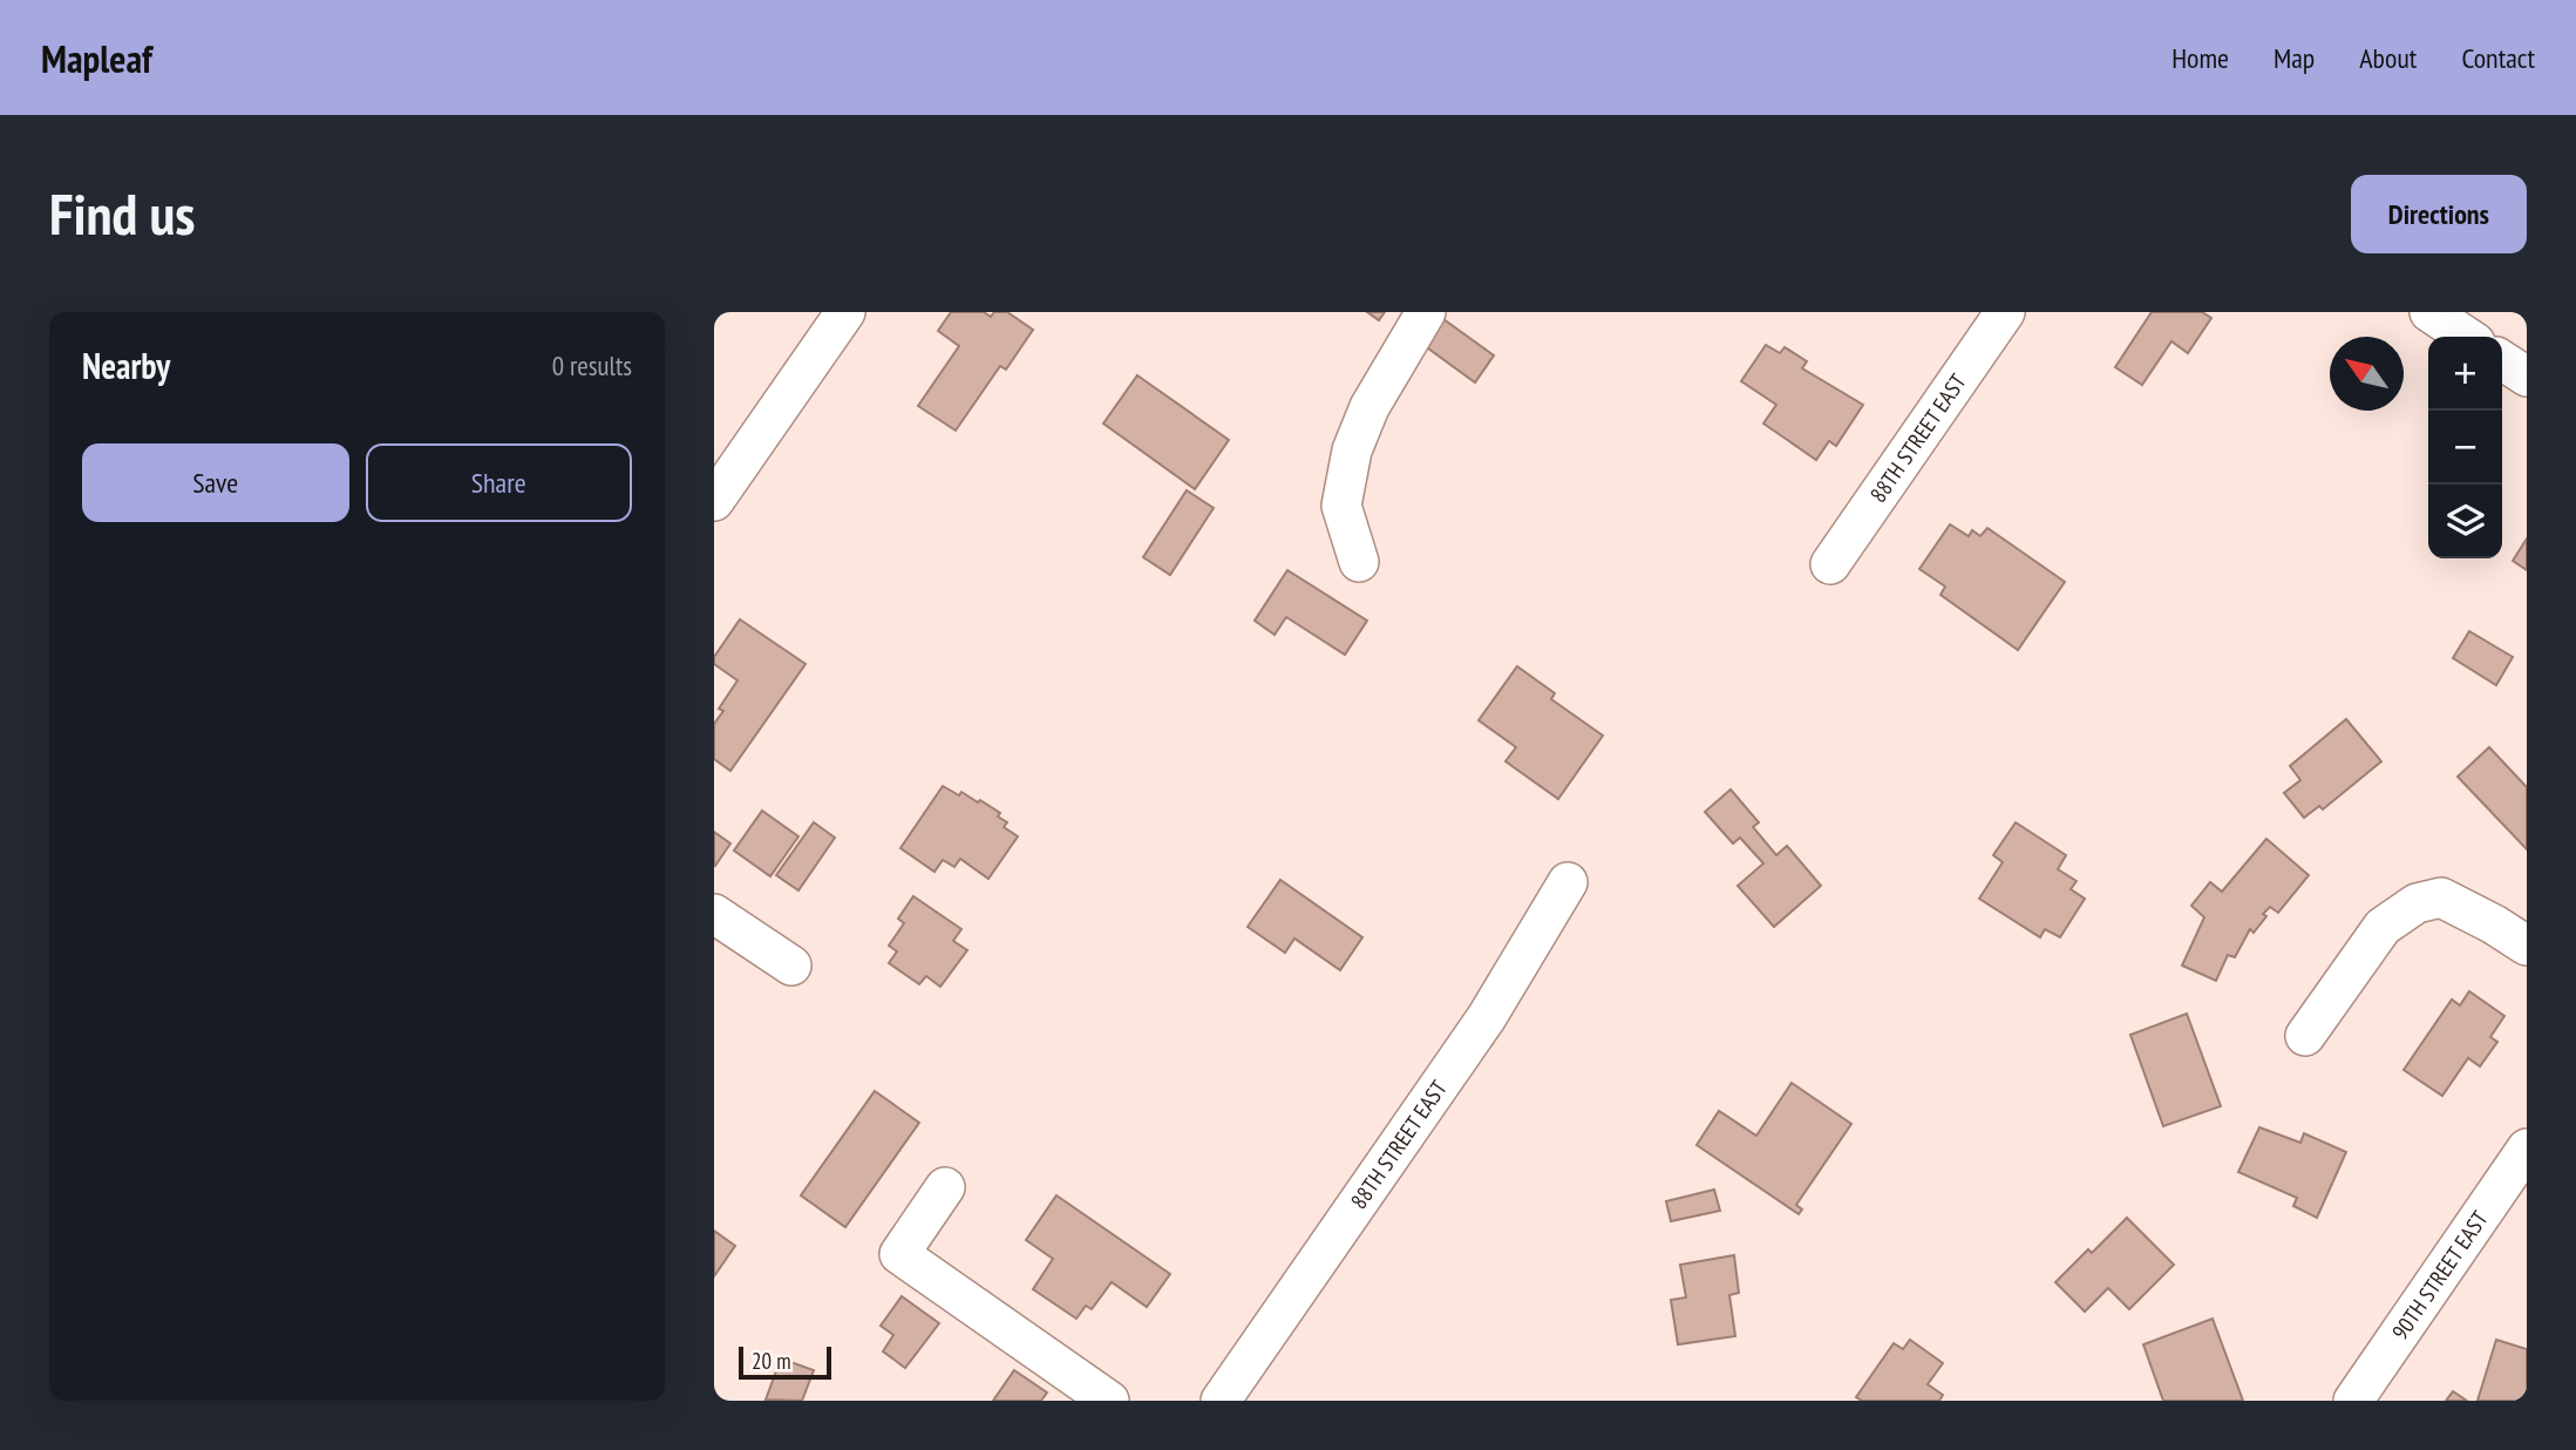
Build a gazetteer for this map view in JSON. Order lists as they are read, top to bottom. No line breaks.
{"streets":{"street":["88TH STREET EAST","90TH STREET EAST"]},"scale_bar":"20 m","north":"top left","page":{"header":"Mapleaf","nav":["Home","Map","About","Contact"],"buttons":["Directions",["Save","Share"]],"title":"Find us","heading":["Nearby","0 results"],"map_buttons":["+","−"],"scale":"20 m"}}
